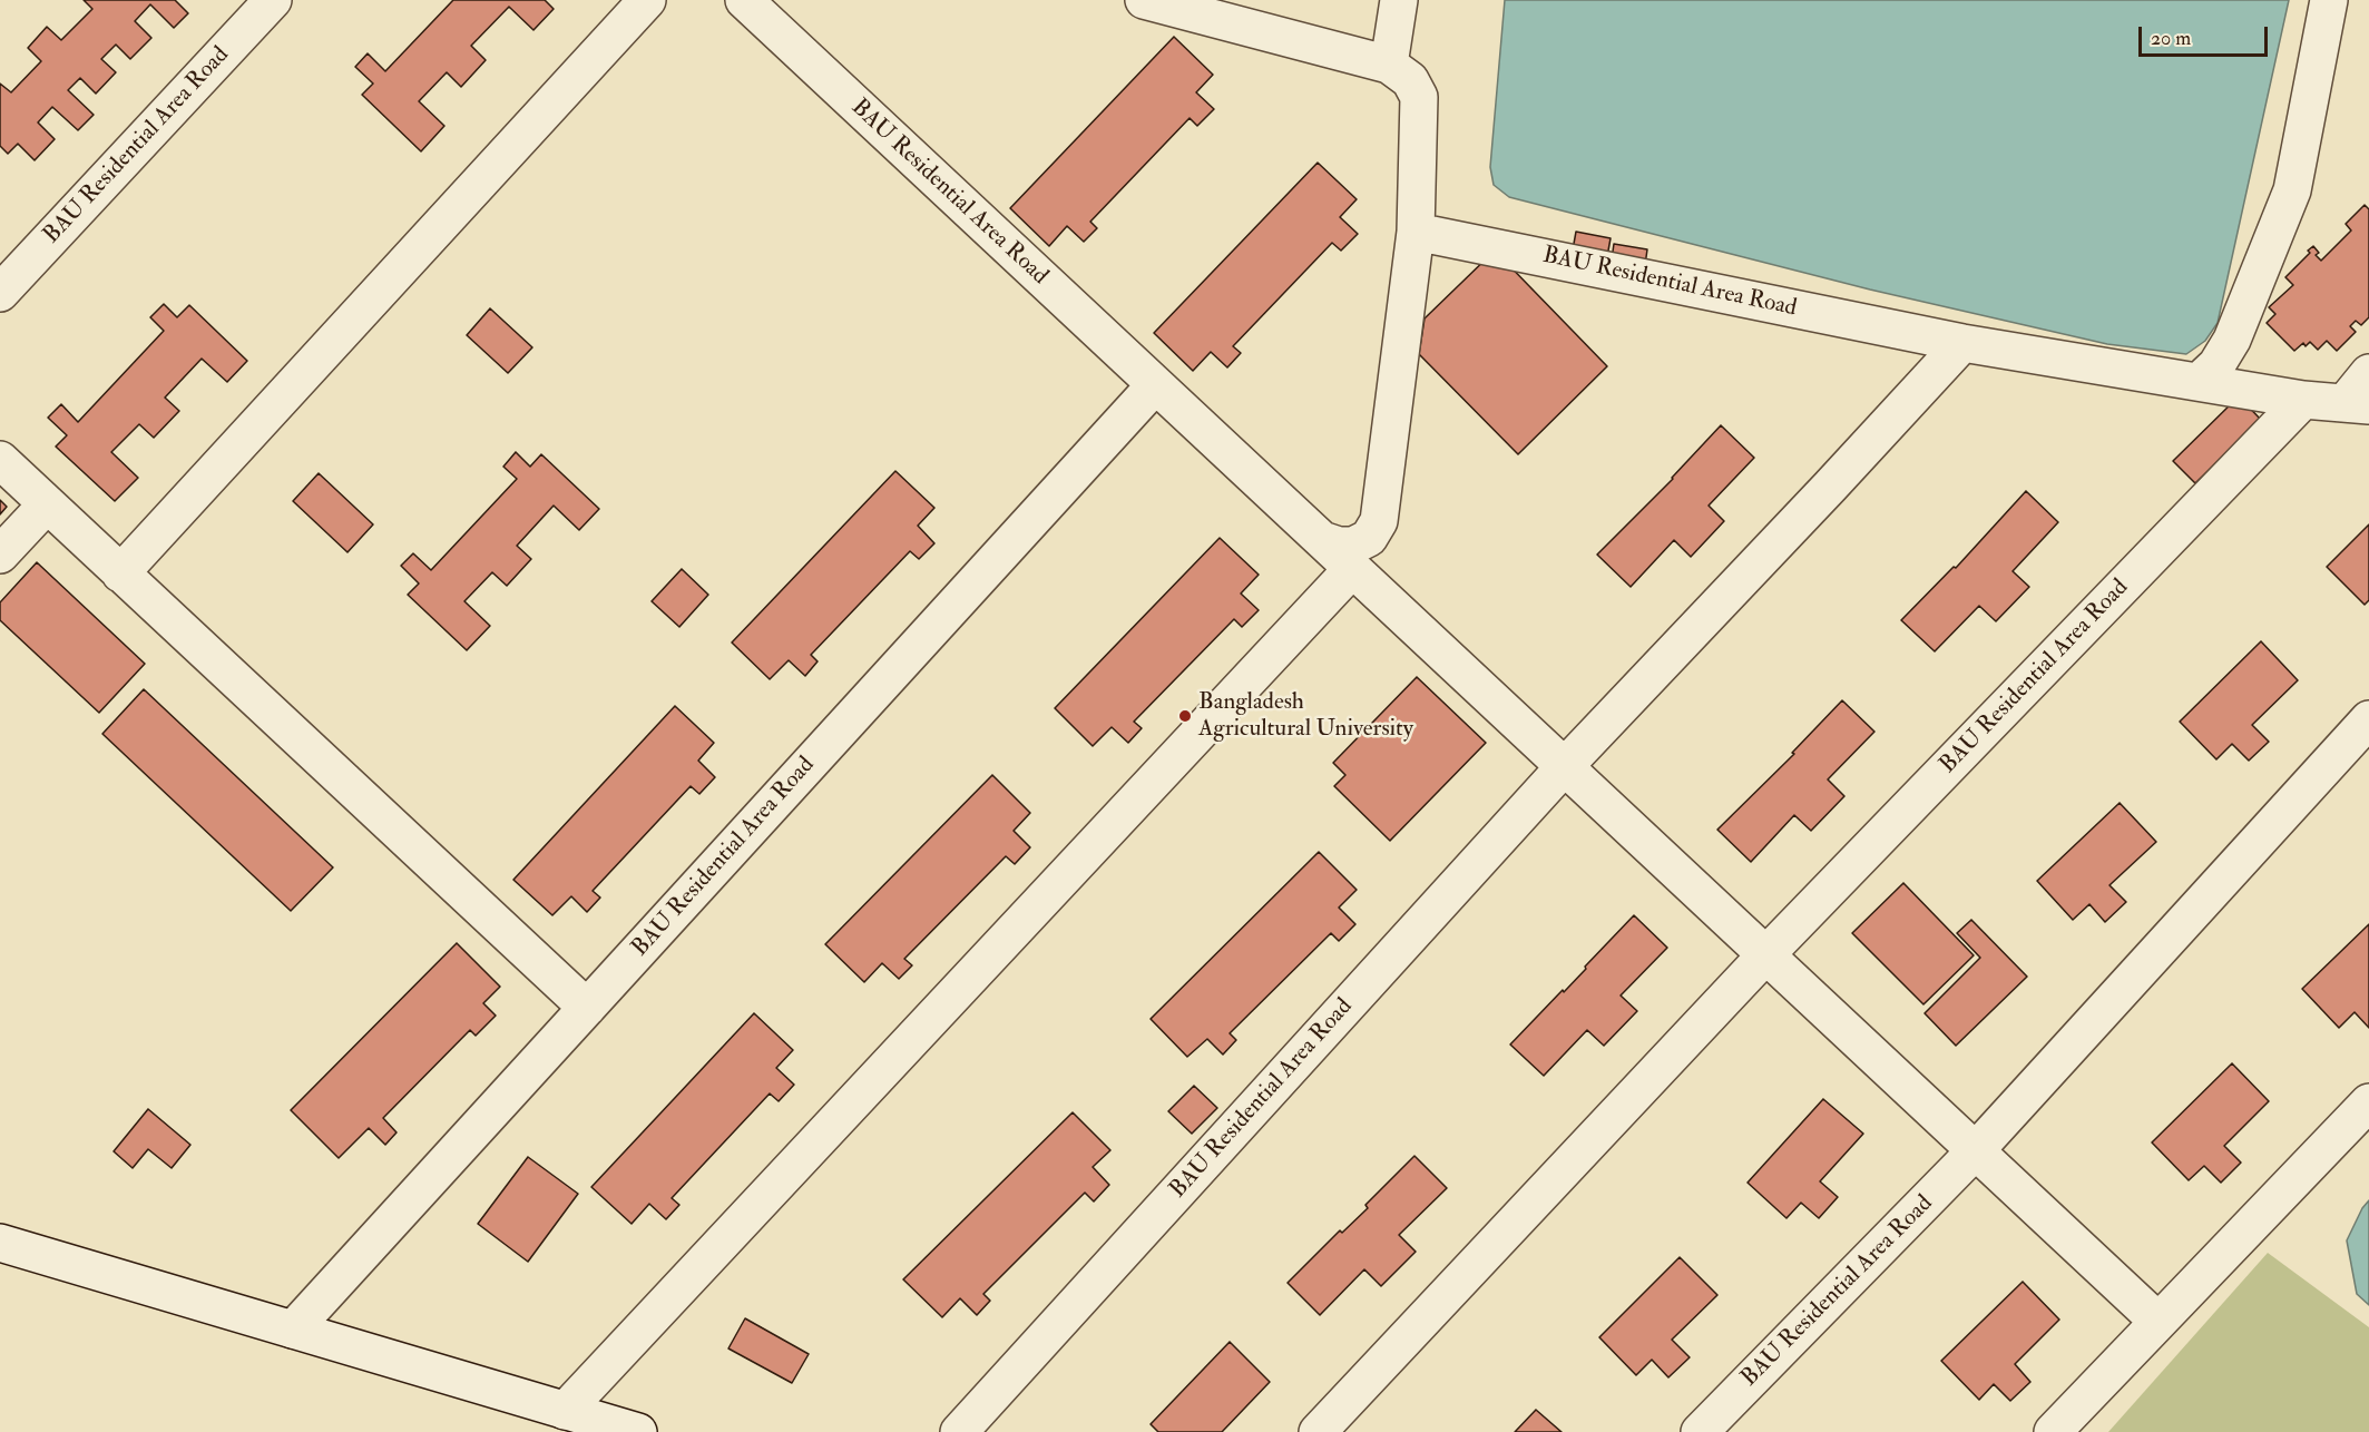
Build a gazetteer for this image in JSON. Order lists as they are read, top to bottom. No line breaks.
{"streets":{"street":["BAU Residential Area Road"]},"places":["Bangladesh Agricultural University"],"scale_bar":"20 m"}
